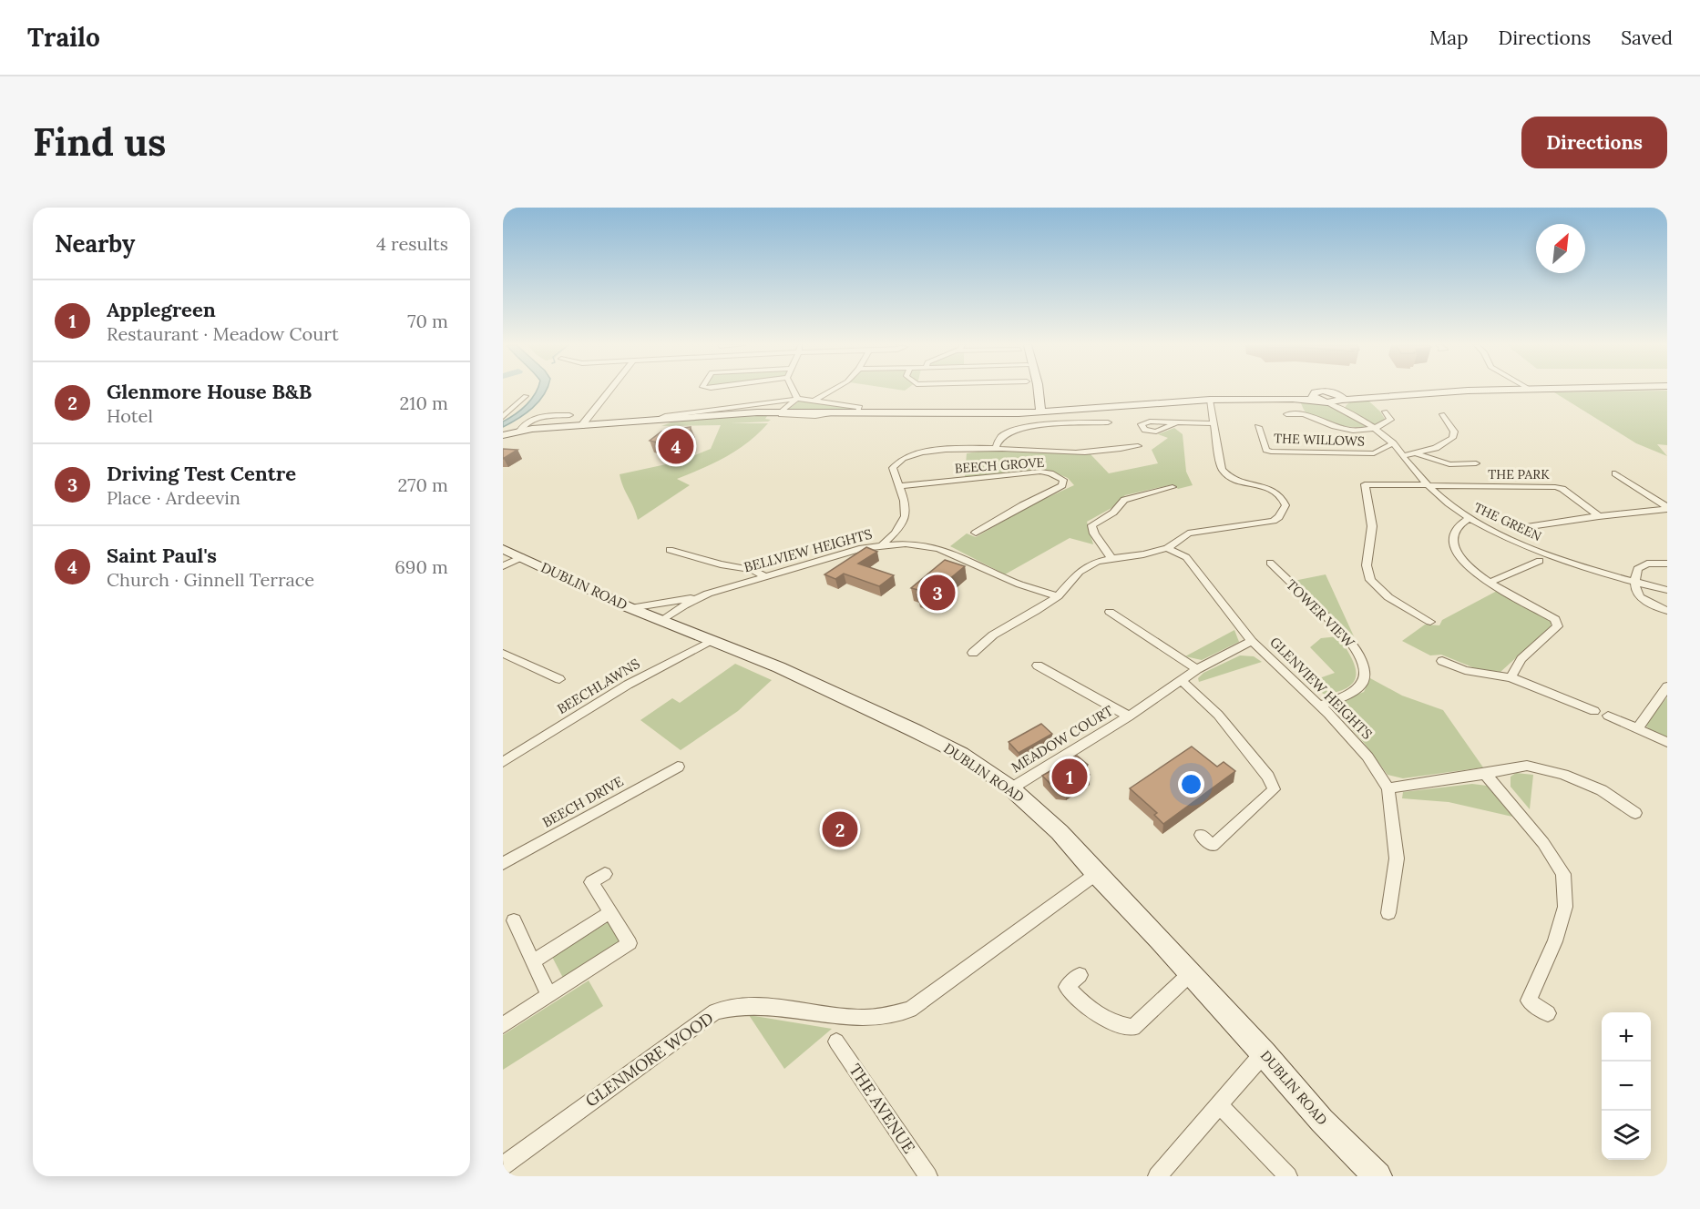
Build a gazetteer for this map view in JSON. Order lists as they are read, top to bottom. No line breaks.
{"streets":{"street":["THE WILLOWS","BEECH GROVE","THE PARK","THE GREEN","BELLVIEW HEIGHTS","DUBLIN ROAD","TOWER VIEW","BEECHLAWNS","GLENVIEW HEIGHTS","MEADOW COURT","BEECH DRIVE","GLENMORE WOOD","THE AVENUE"]},"crossings":[["THE WILLOWS","THE GREEN"],["BEECH GROVE","BELLVIEW HEIGHTS"],["THE PARK","THE GREEN"],["BELLVIEW HEIGHTS","DUBLIN ROAD"],["DUBLIN ROAD","BEECHLAWNS"],["DUBLIN ROAD","MEADOW COURT"],["DUBLIN ROAD","GLENMORE WOOD"],["TOWER VIEW","GLENVIEW HEIGHTS"],["GLENVIEW HEIGHTS","MEADOW COURT"]],"north":"top right","page":{"header":"Trailo","nav":["Map","Directions","Saved"],"buttons":"Directions","title":"Find us","heading":["Nearby","4 results"],"list":[{"mark":"1","name":"Applegreen","note":"Restaurant · Meadow Court","value":"70 m"},{"mark":"2","name":"Glenmore House B&B","note":"Hotel","value":"210 m"},{"mark":"3","name":"Driving Test Centre","note":"Place · Ardeevin","value":"270 m"},{"mark":"4","name":"Saint Paul's","note":"Church · Ginnell Terrace","value":"690 m"}],"pins":["4","3","1","2"],"map_buttons":["+","−"]}}
